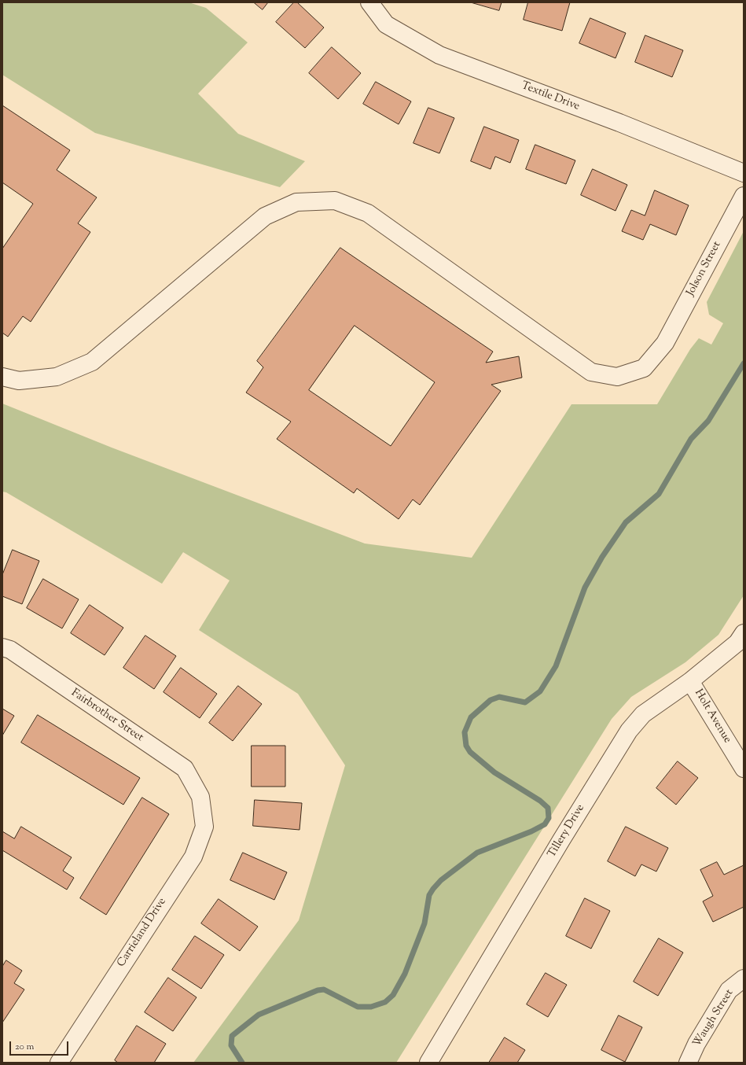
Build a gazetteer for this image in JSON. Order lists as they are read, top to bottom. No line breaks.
{"streets":{"street":["Textile Drive","Jolson Street","Fairbrother Street","Holt Avenue","Tillery Drive","Carrieland Drive","Waugh Street"]},"crossings":[["Fairbrother Street","Carrieland Drive"],["Holt Avenue","Tillery Drive"]],"scale_bar":"20 m"}
